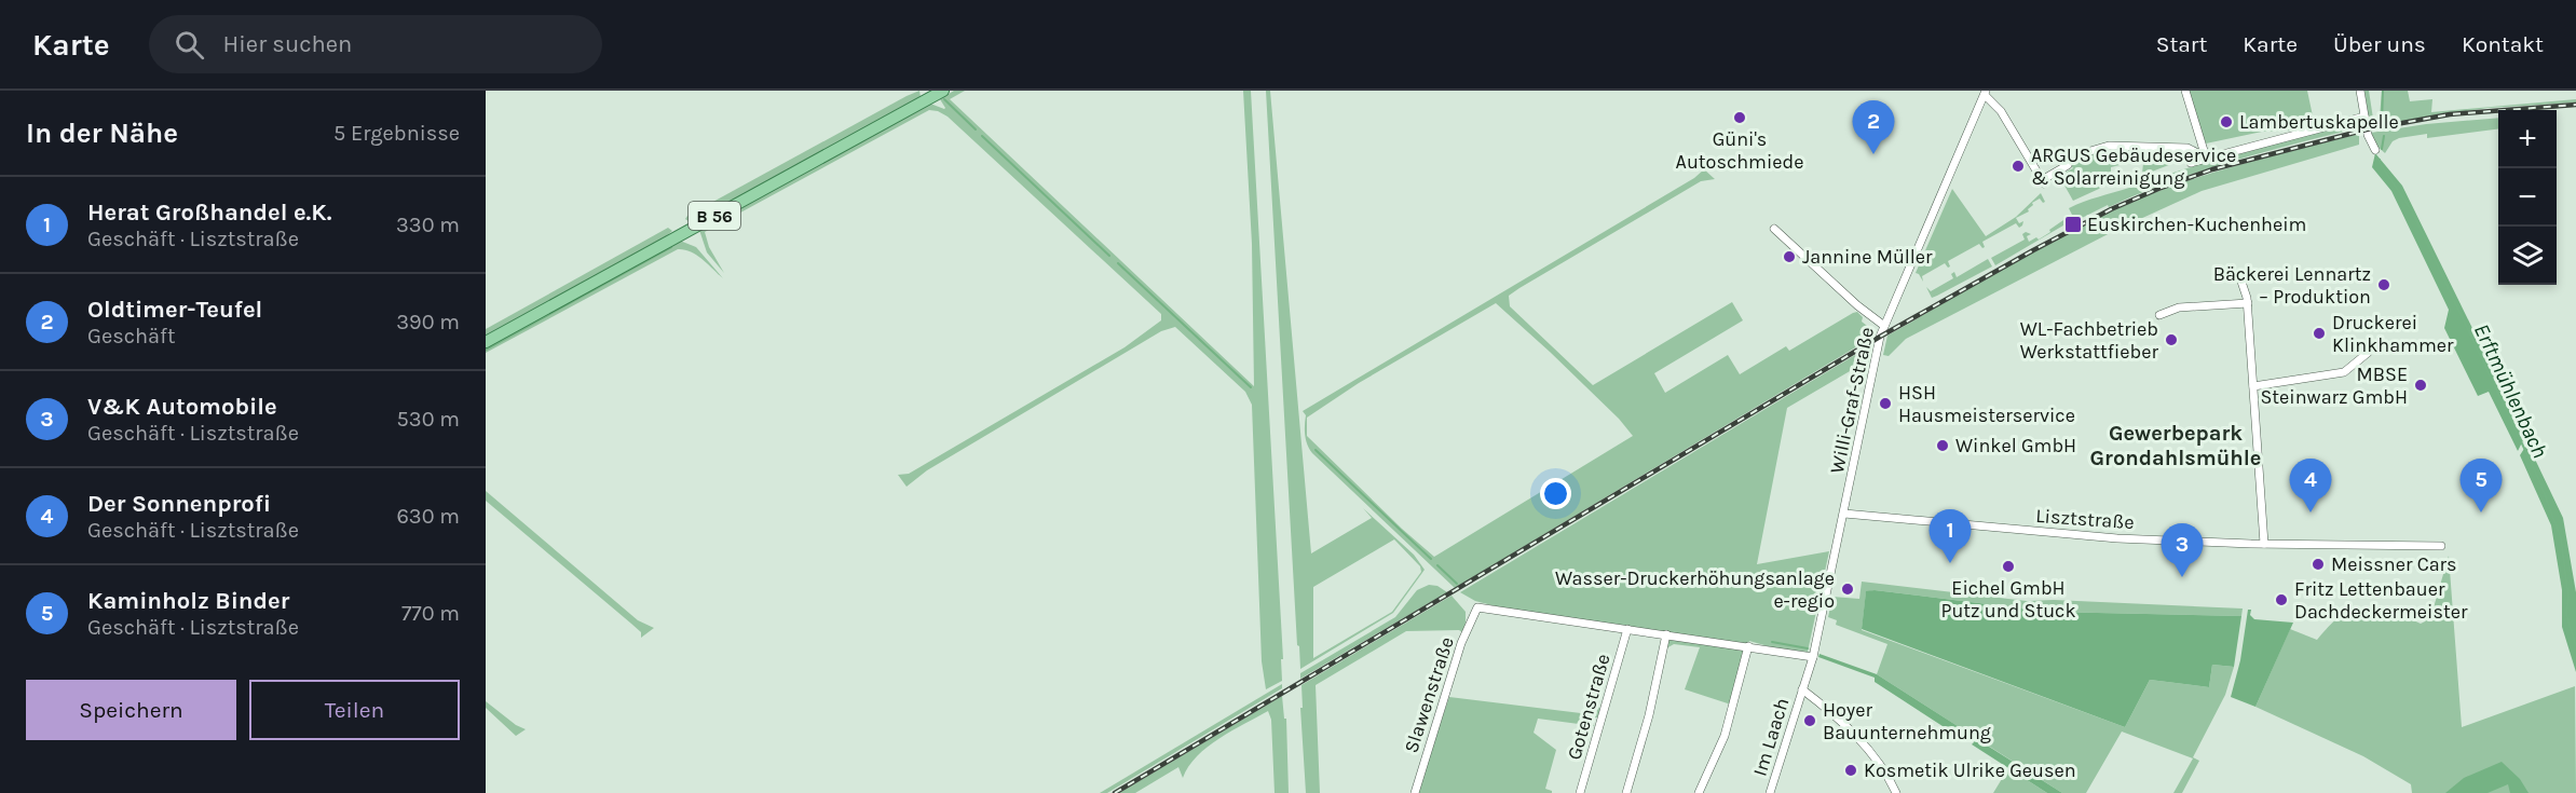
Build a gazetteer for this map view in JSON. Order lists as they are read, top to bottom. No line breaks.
{"streets":{"main road":["B 56"],"street":["Willi-Graf-Straße","Lisztstraße","Slawenstraße","Gotenstraße","Im Laach"]},"crossings":[["Willi-Graf-Straße","Lisztstraße"],["Willi-Graf-Straße","Im Laach"],["Slawenstraße","Gotenstraße"]],"districts":["Gewerbepark Grondahlsmühle"],"water":["Erftmühlenbach"],"places":{"other":["Güni's Autoschmiede","Lambertuskapelle","ARGUS Gebäudeservice & Solarreinigung","Jannine Müller","Bäckerei Lennartz – Produktion","Druckerei Klinkhammer","WL-Fachbetrieb Werkstattfieber","MBSE Steinwarz GmbH","HSH Hausmeisterservice","Winkel GmbH","Meissner Cars","Eichel GmbH Putz und Stuck","Wasser-Druckerhöhungsanlage e-regio","Fritz Lettenbauer Dachdeckermeister","Hoyer Bauunternehmung","Kosmetik Ulrike Geusen"],"transit":["Euskirchen-Kuchenheim"]},"page":{"header":"Karte","search":"Hier suchen","nav":["Start","Karte","Über uns","Kontakt"],"heading":["In der Nähe","5 Ergebnisse"],"pins":["2","4","5","1","3"],"map_buttons":["+","−"],"list":[{"mark":"1","name":"Herat Großhandel e.K.","note":"Geschäft · Lisztstraße","value":"330 m"},{"mark":"2","name":"Oldtimer-Teufel","note":"Geschäft","value":"390 m"},{"mark":"3","name":"V&K Automobile","note":"Geschäft · Lisztstraße","value":"530 m"},{"mark":"4","name":"Der Sonnenprofi","note":"Geschäft · Lisztstraße","value":"630 m"},{"mark":"5","name":"Kaminholz Binder","note":"Geschäft · Lisztstraße","value":"770 m"}],"buttons":["Speichern","Teilen"]}}
